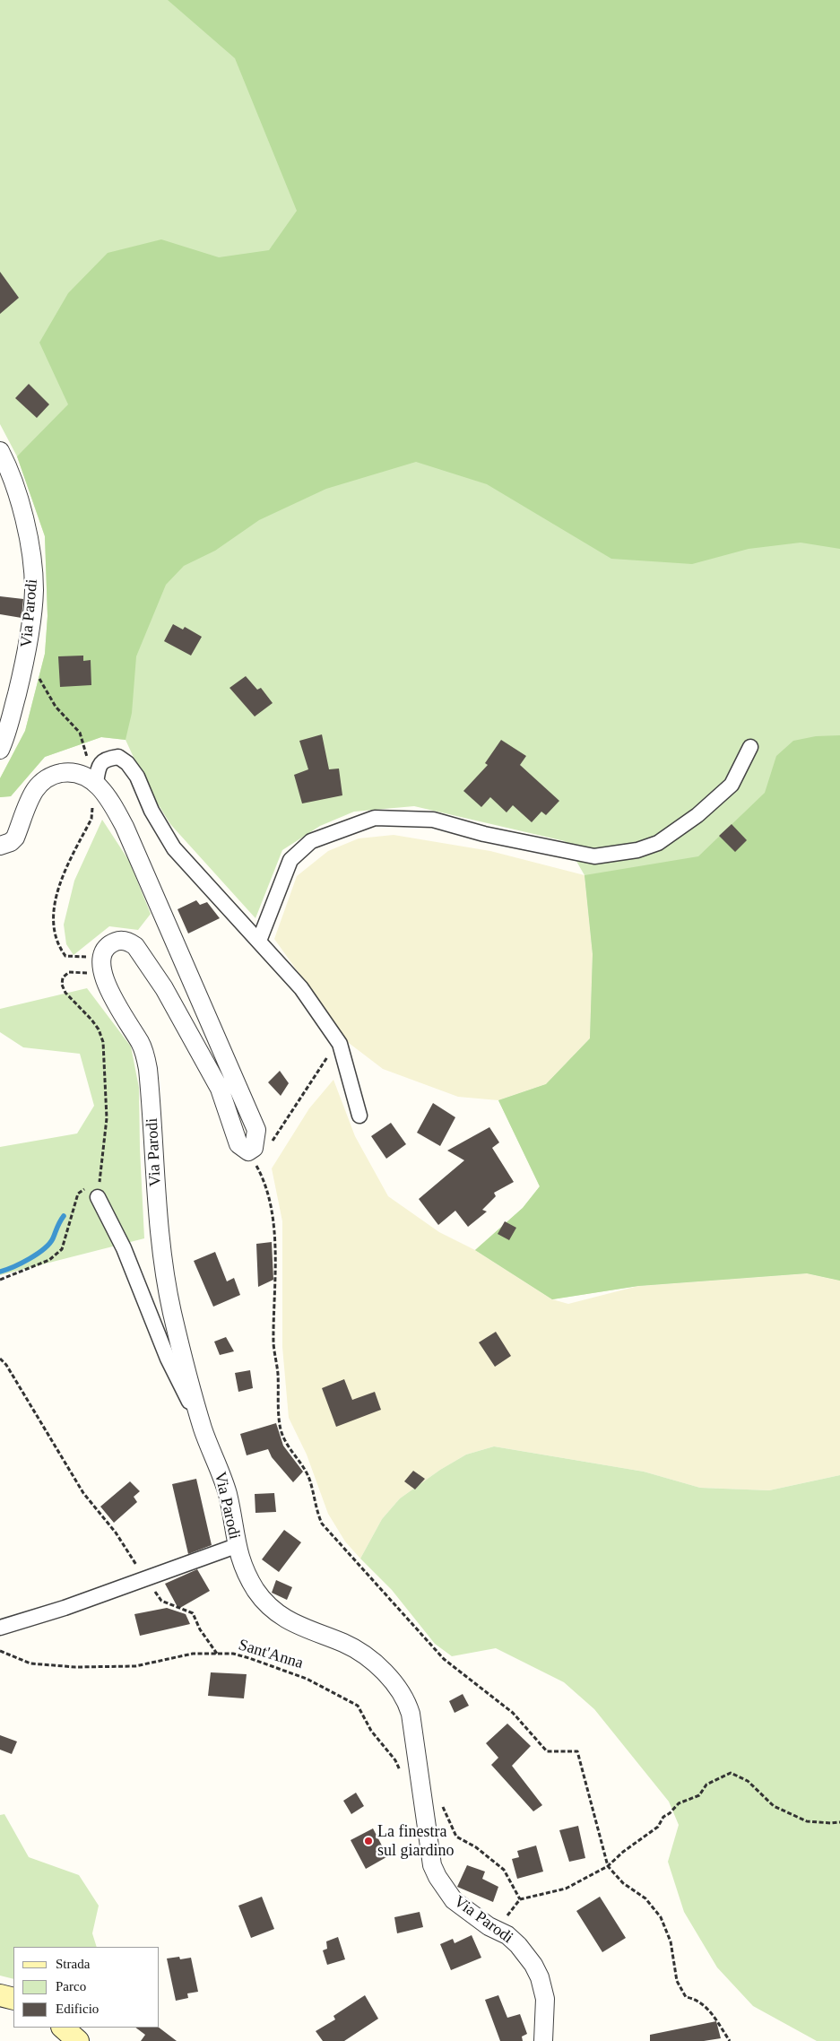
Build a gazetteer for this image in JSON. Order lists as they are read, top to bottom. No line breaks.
{"streets":{"street":["Via Parodi"],"path":["Sant'Anna"]},"places":["La finestra sul giardino"],"legend":["Strada","Parco","Edificio"]}
